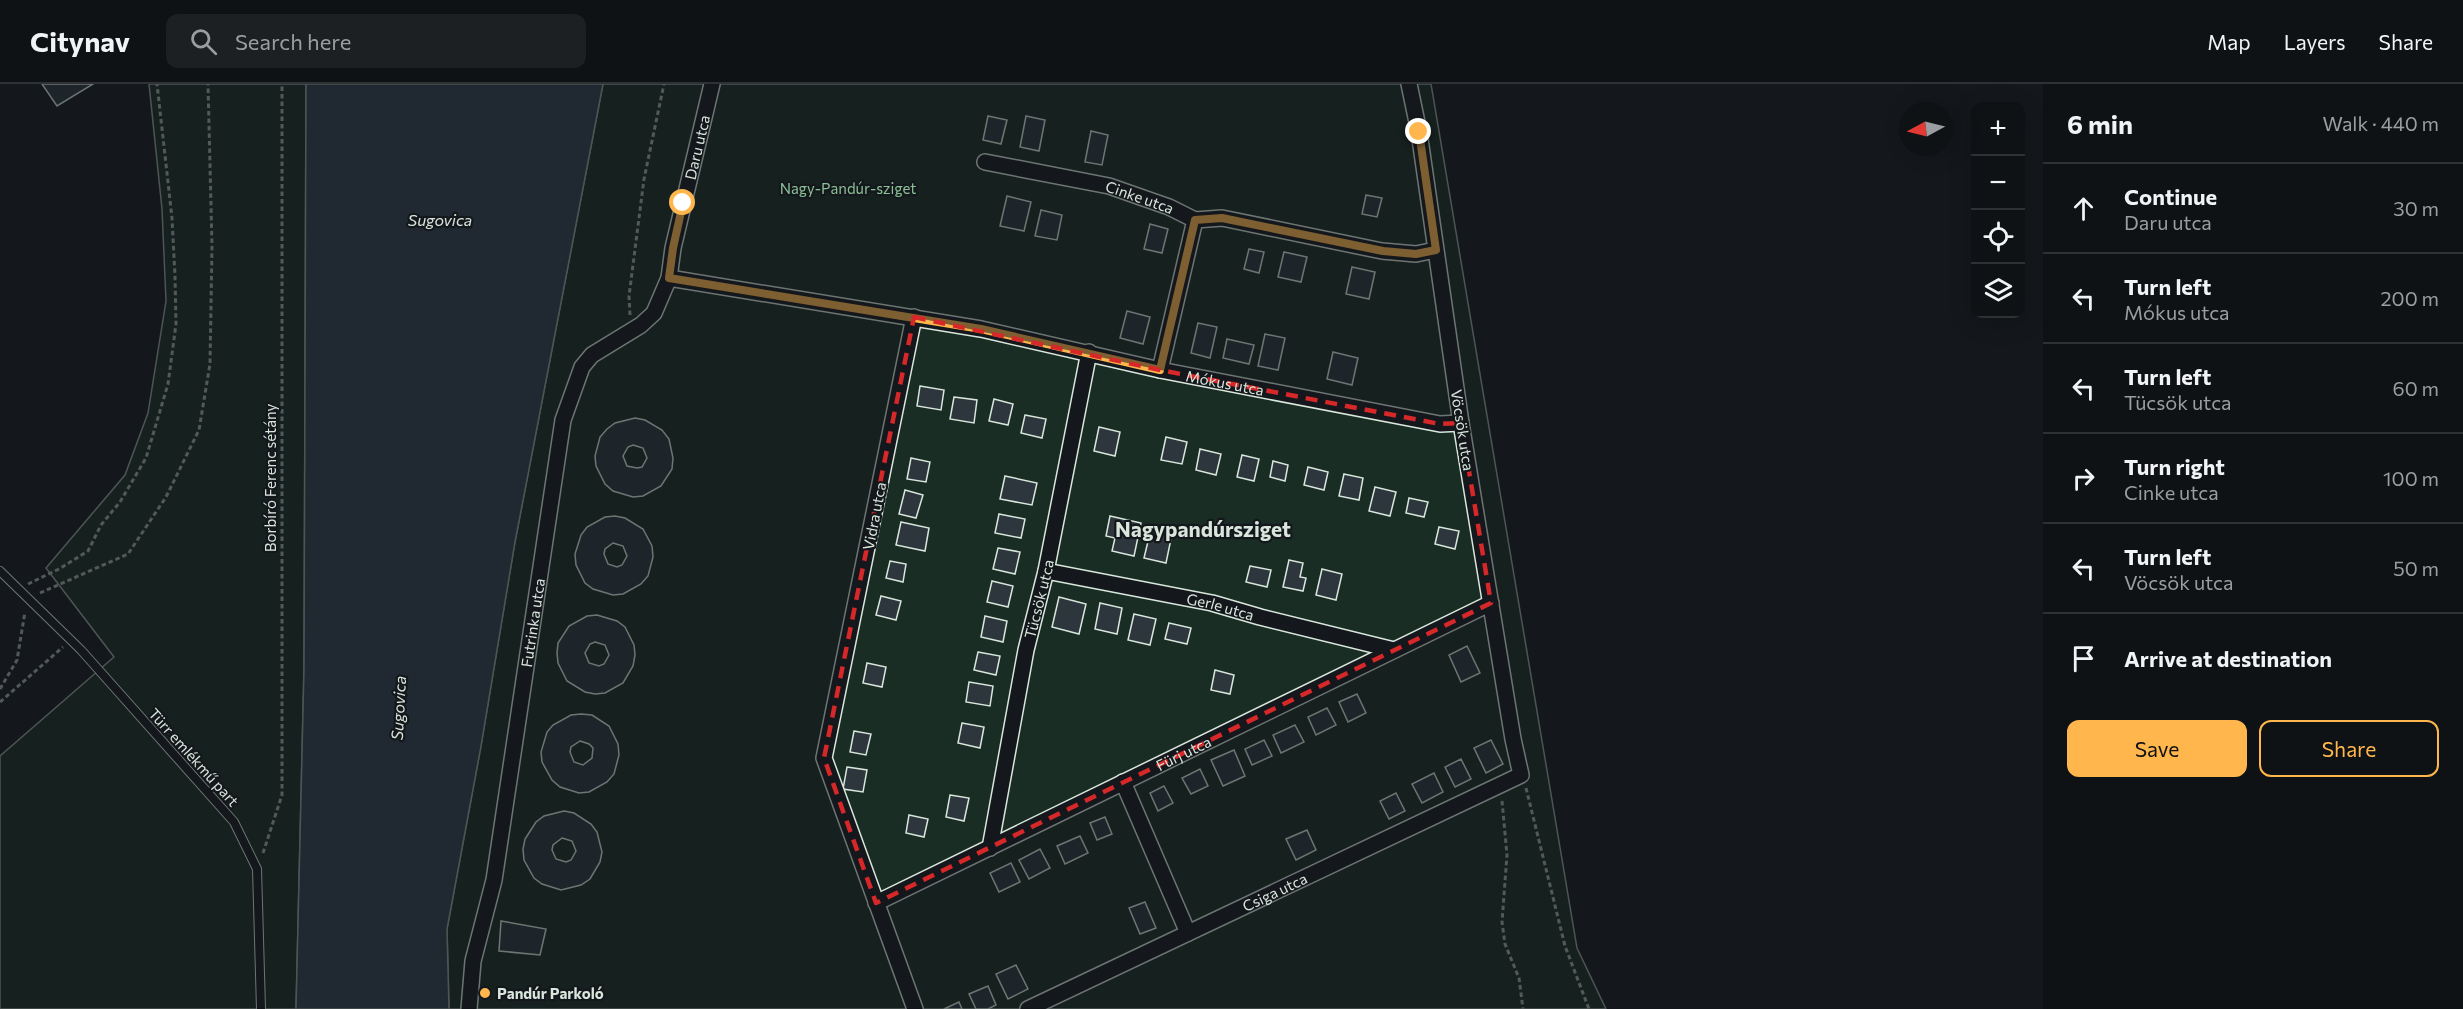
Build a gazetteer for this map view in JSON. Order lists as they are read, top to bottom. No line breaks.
{"streets":{"street":["Daru utca","Cinke utca","Mókus utca","Vöcsök utca","Vidra utca","Tücsök utca","Gerle utca","Futrinka utca","Fürj utca","Csiga utca"],"lane":["Türr emlékmű part"],"path":["Borbíró Ferenc sétány"]},"crossings":[["Daru utca","Mókus utca"],["Daru utca","Futrinka utca"],["Cinke utca","Vöcsök utca"],["Mókus utca","Vöcsök utca"],["Mókus utca","Vidra utca"],["Mókus utca","Tücsök utca"],["Mókus utca","Futrinka utca"],["Vöcsök utca","Fürj utca"],["Vöcsök utca","Csiga utca"],["Borbíró Ferenc sétány","Türr emlékmű part"],["Vidra utca","Fürj utca"],["Tücsök utca","Gerle utca"],["Tücsök utca","Fürj utca"],["Gerle utca","Fürj utca"]],"districts":["Nagypandúrsziget"],"water":["Sugovica"],"parks":["Nagy-Pandúr-sziget"],"places":["Pandúr Parkoló"],"north":"left","page":{"header":"Citynav","search":"Search here","nav":["Map","Layers","Share"],"heading":["6 min","Walk · 440 m"],"map_buttons":["+","−"],"list":[["Continue","Daru utca","30 m"],["Turn left","Mókus utca","200 m"],["Turn left","Tücsök utca","60 m"],["Turn right","Cinke utca","100 m"],["Turn left","Vöcsök utca","50 m"],"Arrive at destination"],"buttons":["Save","Share"]}}
